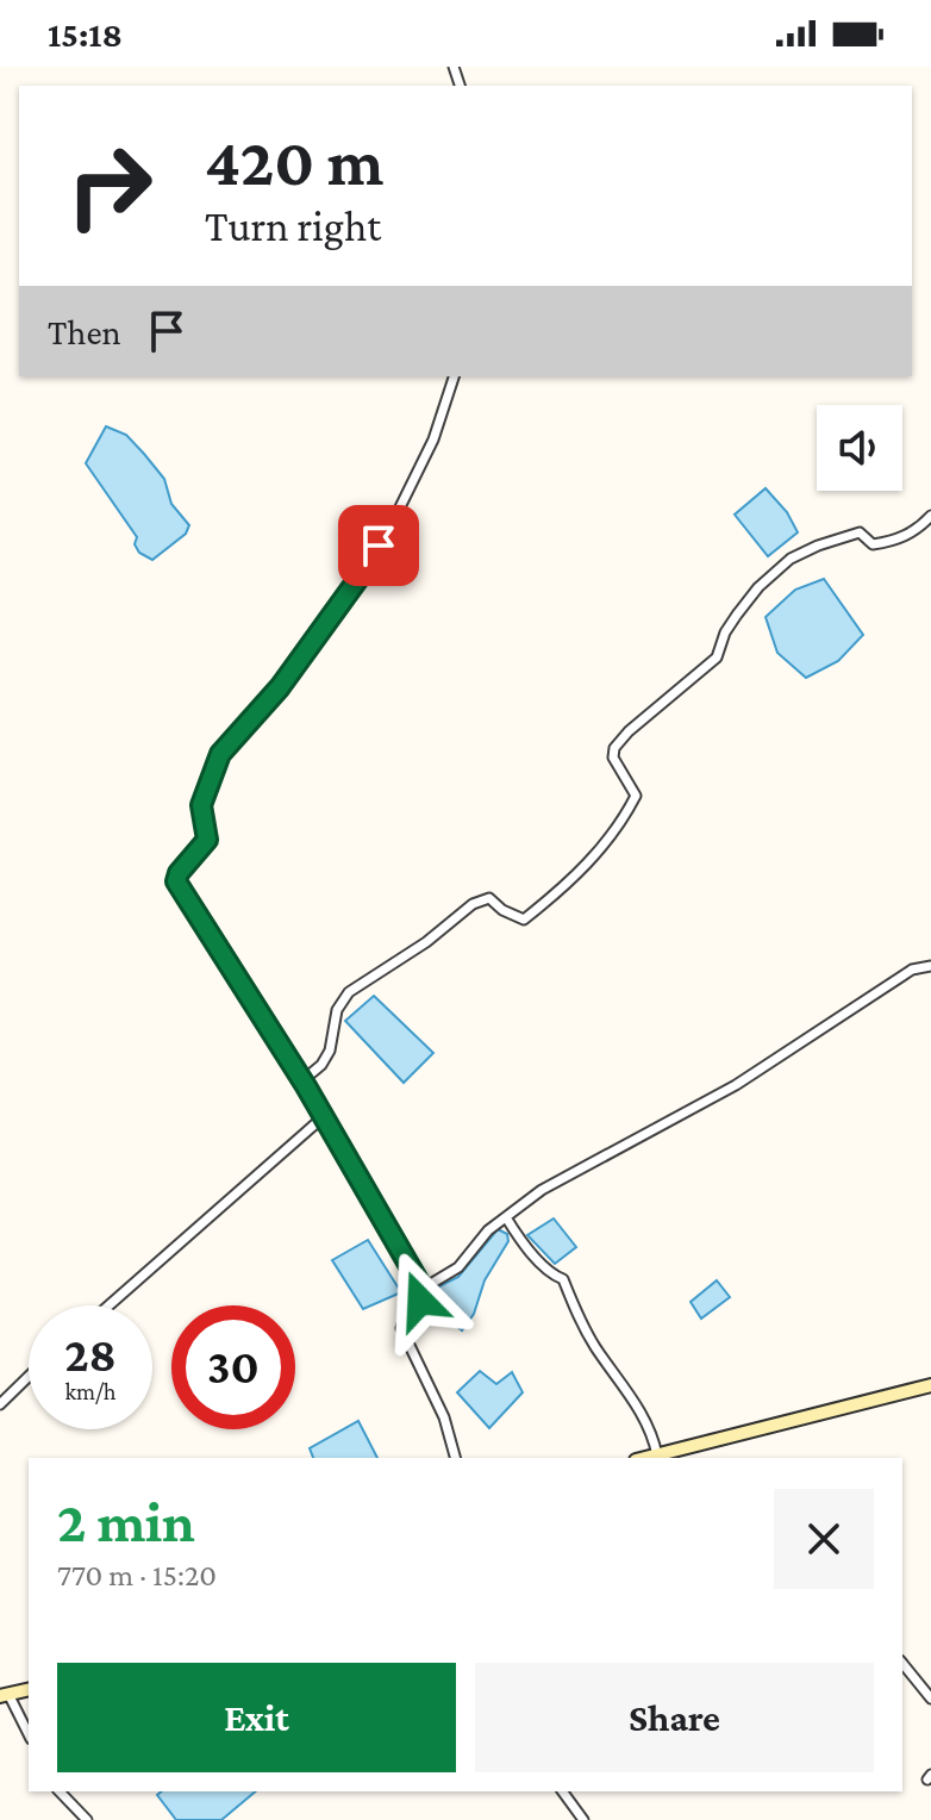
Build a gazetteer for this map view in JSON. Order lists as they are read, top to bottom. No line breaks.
{"page":{"status":"15:18","turn":["420 m","Turn right"],"then":"Then","speed":"28 km/h","limit":"30","heading":["2 min","770 m · 15:20"],"buttons":["Exit","Share"]}}
